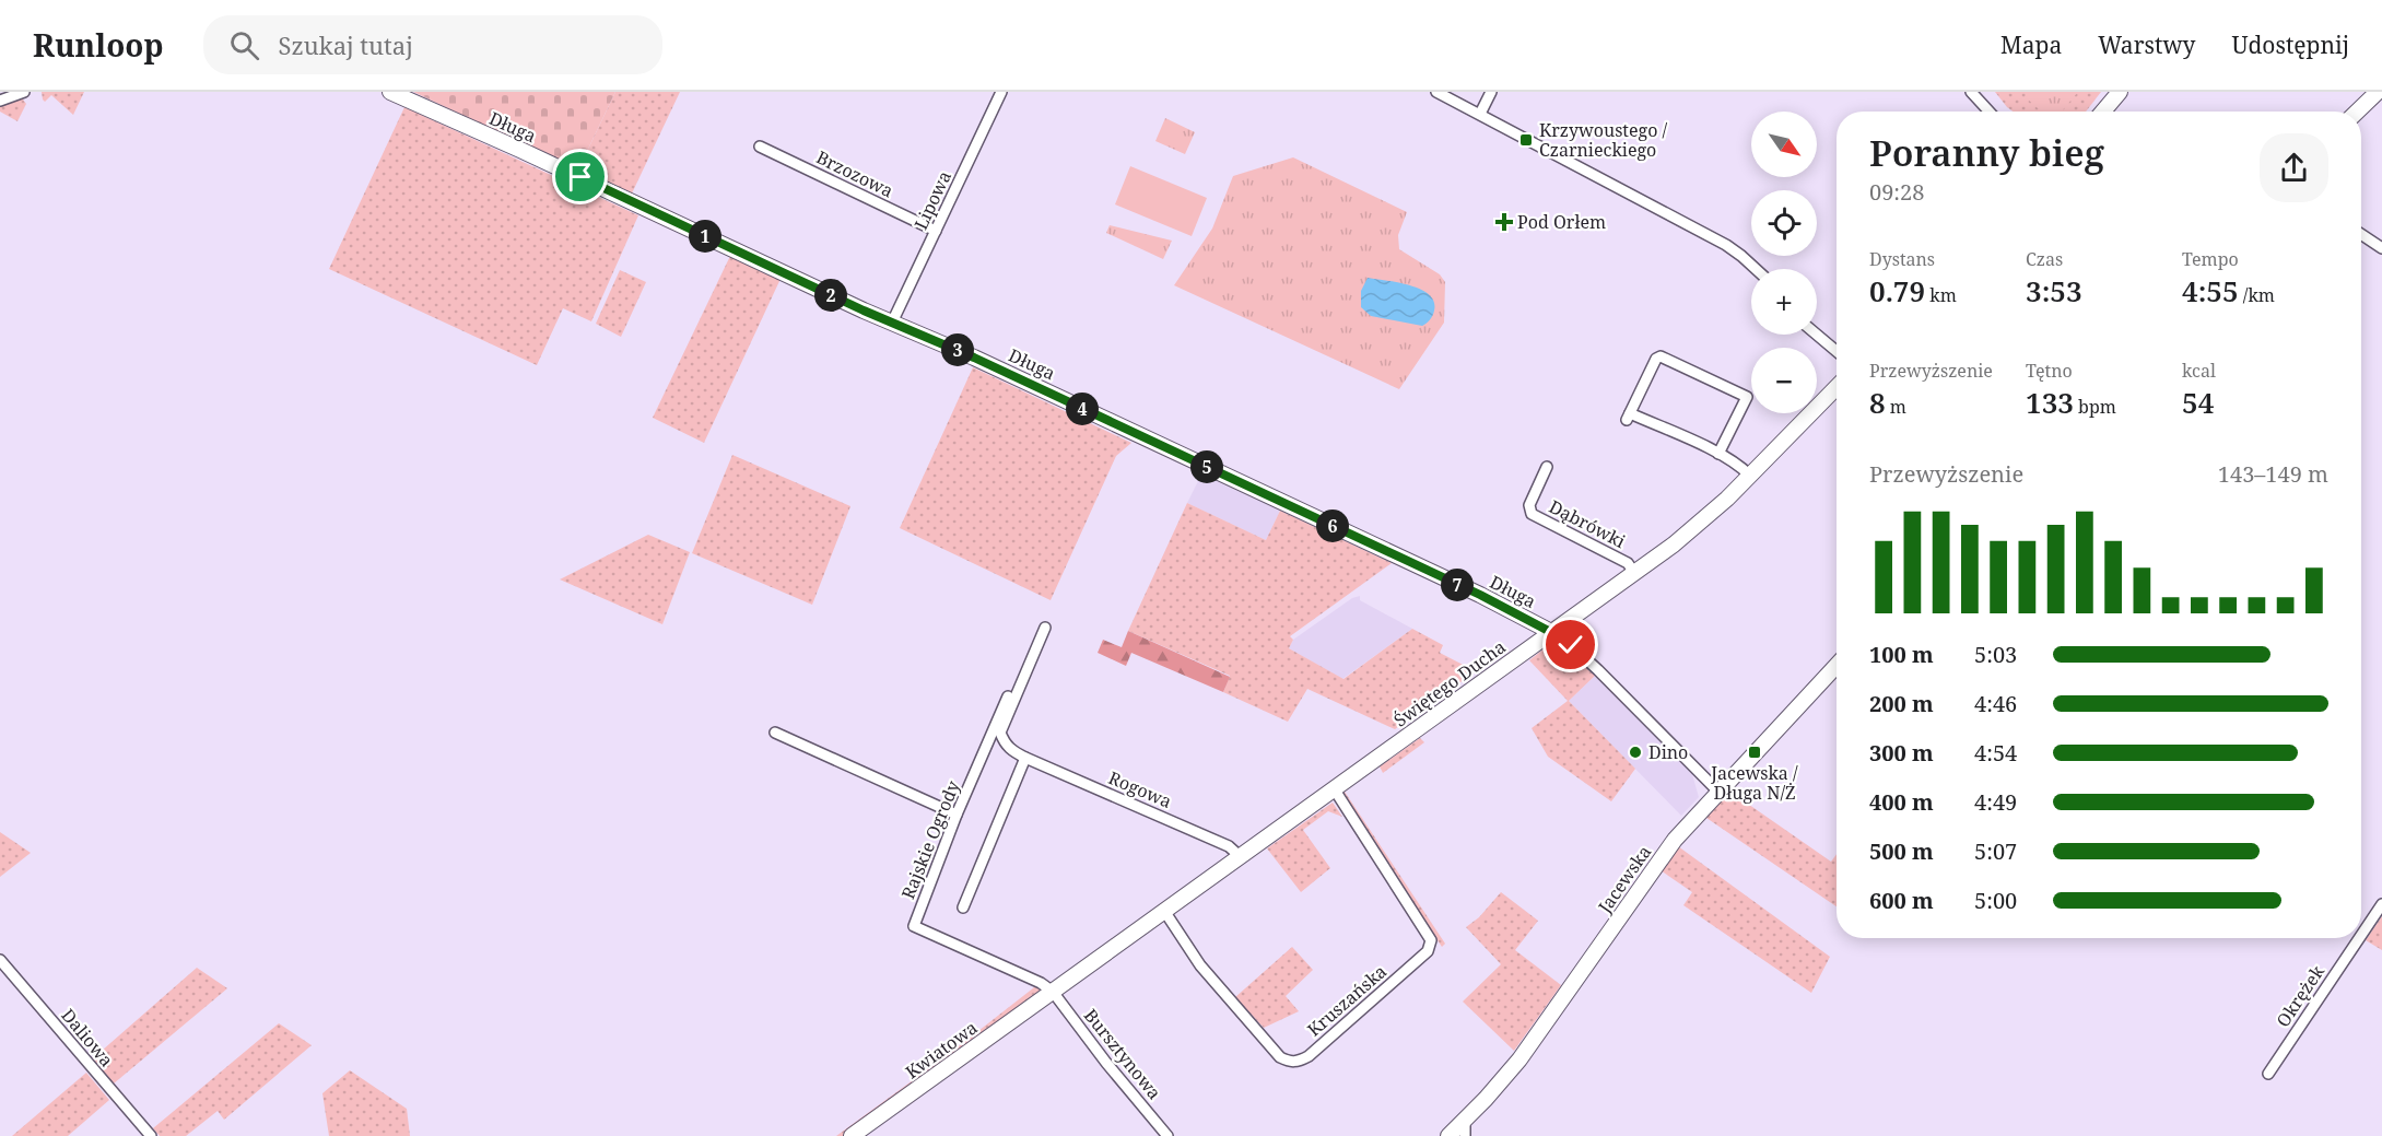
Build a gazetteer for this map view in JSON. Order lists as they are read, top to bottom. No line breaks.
{"streets":{"street":["Długa","Brzozowa","Lipowa","Dąbrówki","Świętego Ducha","Rogowa","Rajskie Ogrody","Jacewska","Okrężek","Kruszańska","Daliowa","Kwiatowa","Bursztynowa"]},"crossings":[["Długa","Lipowa"],["Długa","Świętego Ducha"],["Długa","Jacewska"],["Brzozowa","Lipowa"],["Dąbrówki","Świętego Ducha"],["Świętego Ducha","Rogowa"],["Świętego Ducha","Rajskie Ogrody"],["Świętego Ducha","Kruszańska"],["Świętego Ducha","Kwiatowa"],["Świętego Ducha","Bursztynowa"],["Rajskie Ogrody","Kwiatowa"],["Rajskie Ogrody","Bursztynowa"],["Kwiatowa","Bursztynowa"]],"places":{"transit":["Krzywoustego / Czarnieckiego","Jacewska / Długa N/Ż"],"health":["Pod Orłem"],"other":["Dino"]},"north":"bottom right","page":{"header":"Runloop","search":"Szukaj tutaj","nav":["Mapa","Warstwy","Udostępnij"],"map_buttons":["+","−"],"heading":["Poranny bieg","09:28"],"pins":["1","2","3","4","5","6","7"],"stats":[["Dystans","0.79 km"],["Czas","3:53"],["Tempo","4:55 /km"],["Przewyższenie","8 m"],["Tętno","133 bpm"],["kcal","54"]],"chart":["Przewyższenie","143–149 m"],"list":[{"name":"100 m","note":"5:03"},{"name":"200 m","note":"4:46"},{"name":"300 m","note":"4:54"},{"name":"400 m","note":"4:49"},{"name":"500 m","note":"5:07"},{"name":"600 m","note":"5:00"}]}}
